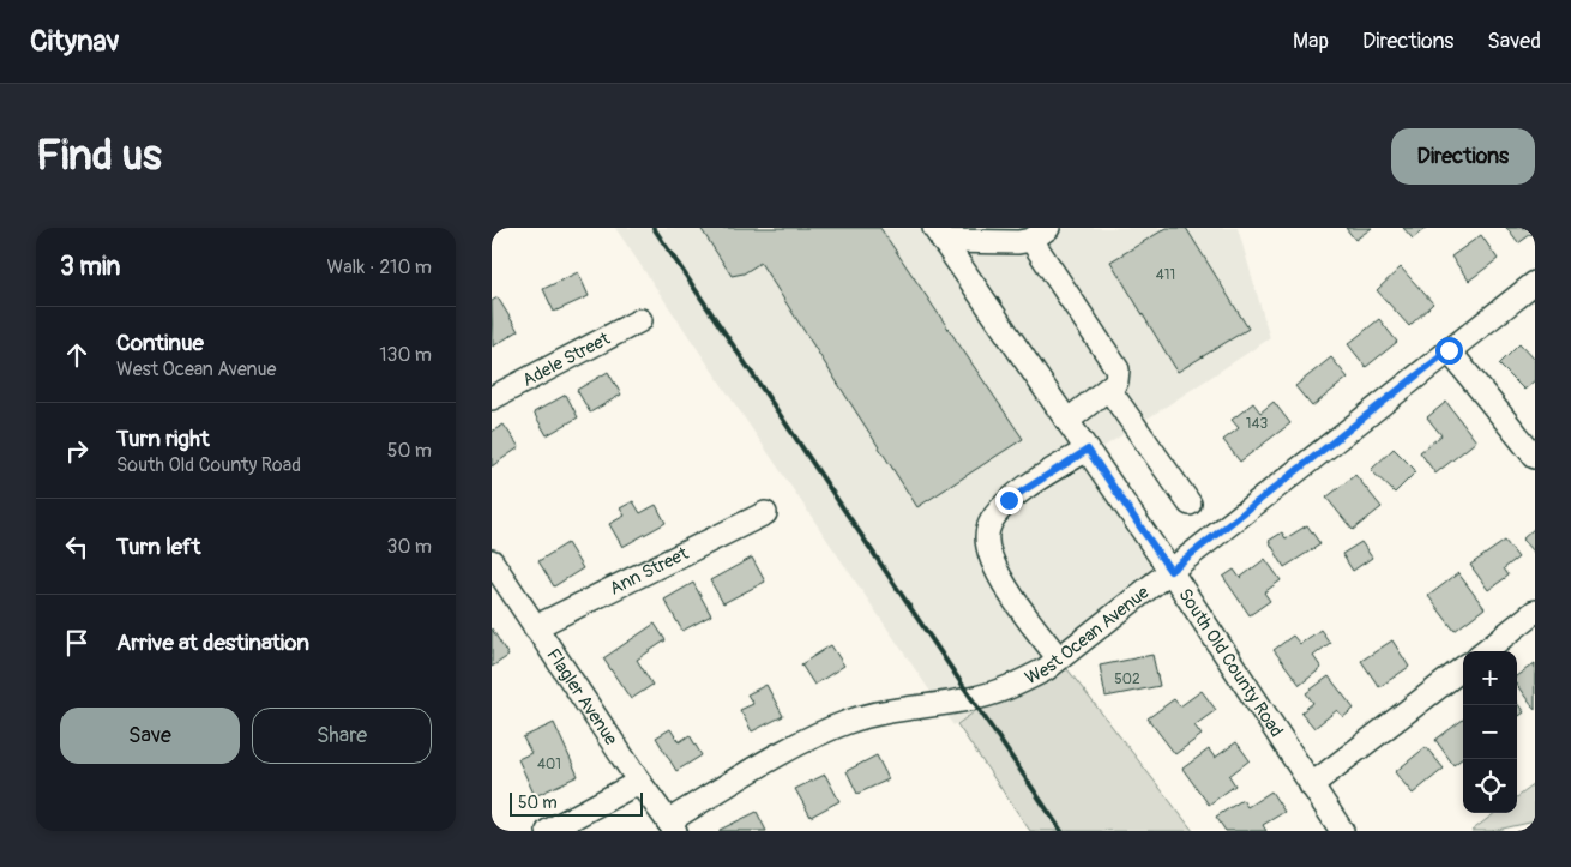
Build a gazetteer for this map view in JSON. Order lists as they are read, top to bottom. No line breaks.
{"streets":{"street":["Adele Street","Ann Street","West Ocean Avenue","South Old County Road","Flagler Avenue"]},"crossings":[["Ann Street","Flagler Avenue"],["West Ocean Avenue","South Old County Road"],["West Ocean Avenue","Flagler Avenue"]],"house_numbers":["411","143","502","401"],"scale_bar":"50 m","page":{"header":"Citynav","nav":["Map","Directions","Saved"],"buttons":["Directions",["Save","Share"]],"title":"Find us","heading":["3 min","Walk · 210 m"],"list":[["Continue","West Ocean Avenue","130 m"],["Turn right","South Old County Road","50 m"],["Turn left","30 m"],"Arrive at destination"],"map_buttons":["+","−"],"scale":"50 m"}}
